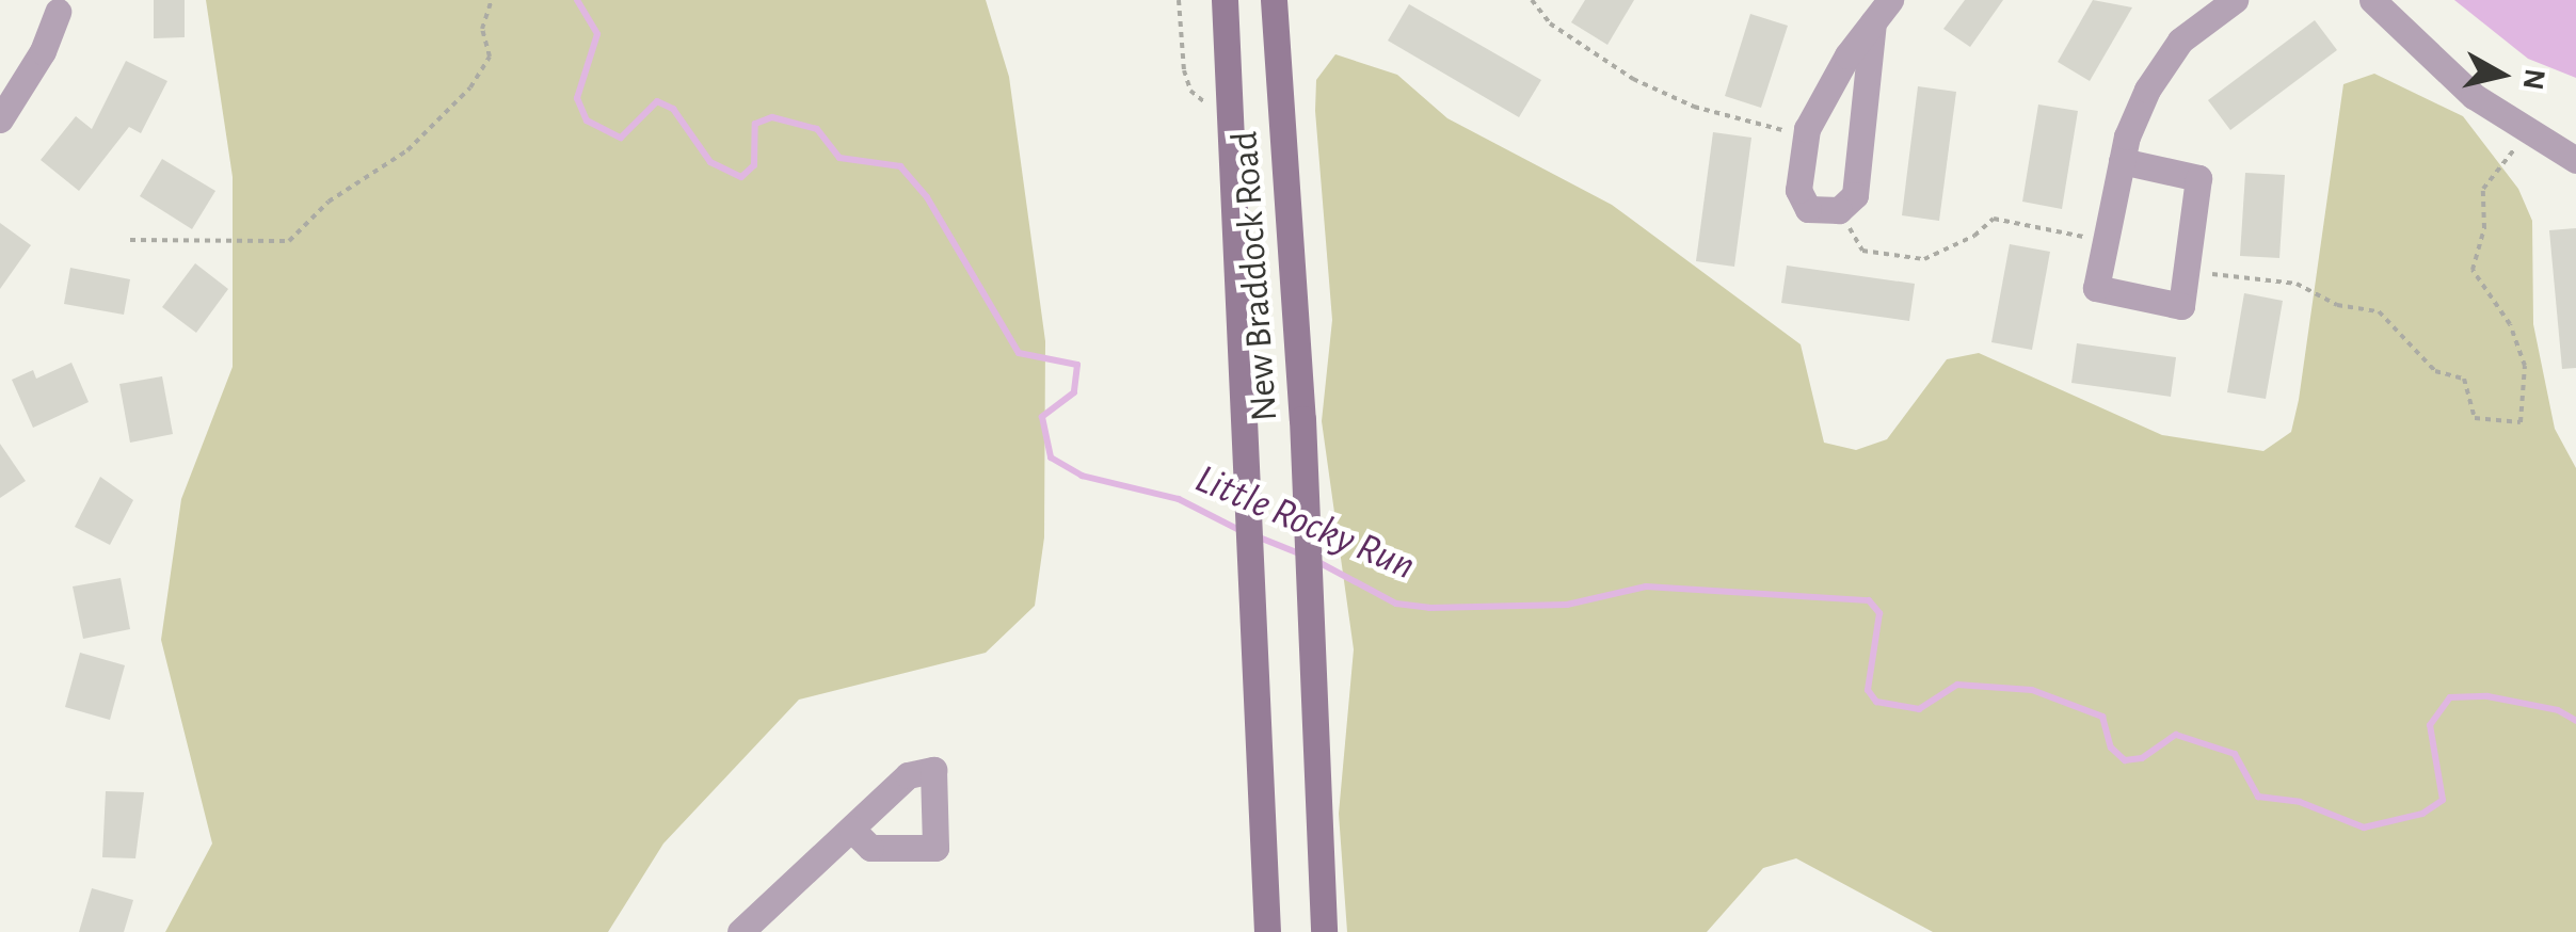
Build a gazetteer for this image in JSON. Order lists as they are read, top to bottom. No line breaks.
{"streets":{"main road":["New Braddock Road"]},"water":["Little Rocky Run"],"north":"right"}
